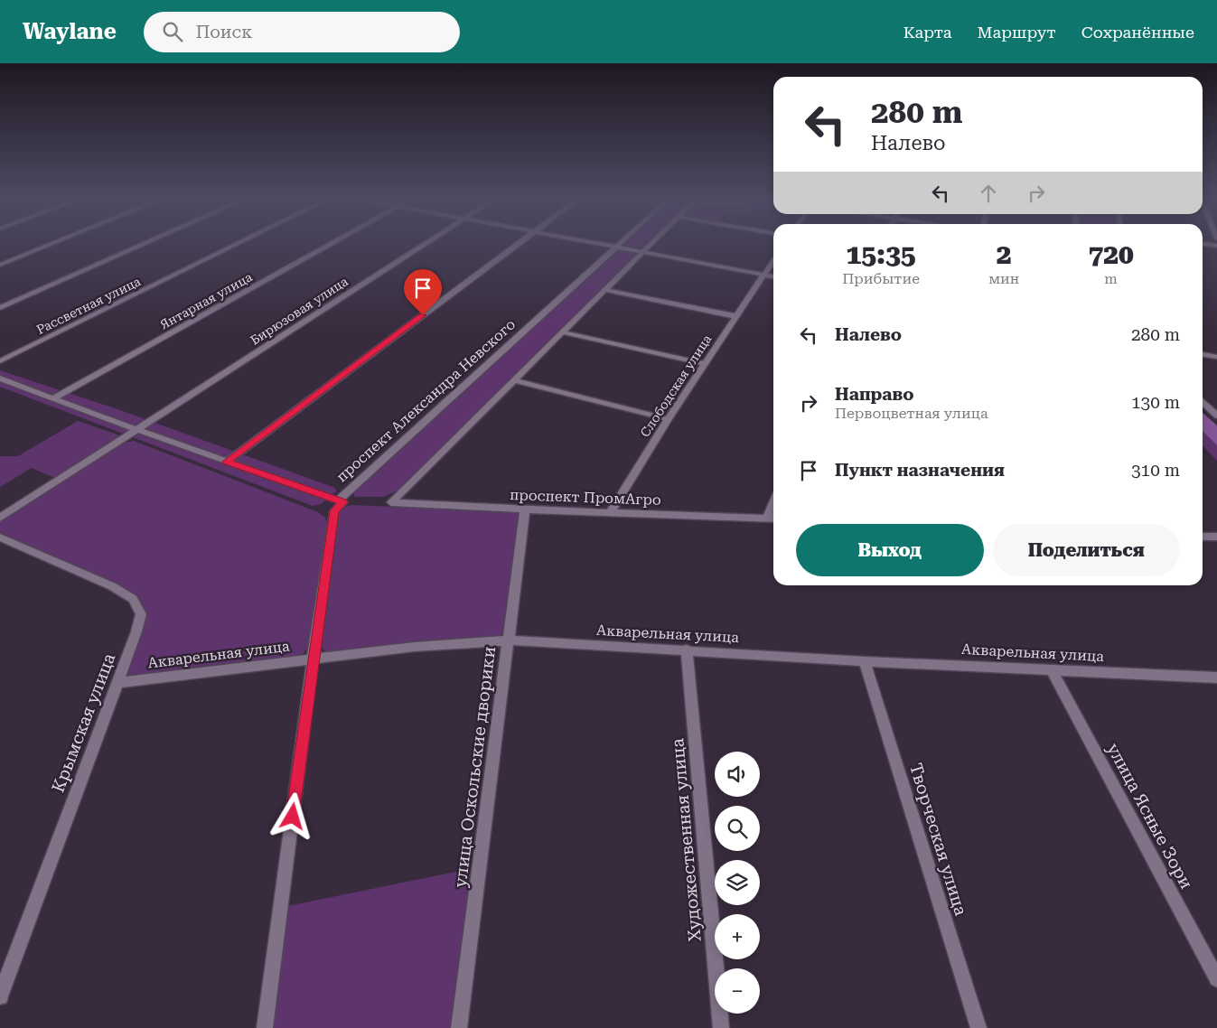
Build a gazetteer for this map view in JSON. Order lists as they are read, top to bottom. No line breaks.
{"streets":{"street":["Янтарная улица","Рассветная улица","Бирюзовая улица","Слободская улица","проспект Александра Невского","проспект ПромАгро","Акварельная улица","Крымская улица","улица Оскольские дворики","улица Ясные Зори","Творческая улица","Художественная улица"]},"crossings":[["Слободская улица","проспект ПромАгро"],["проспект Александра Невского","Акварельная улица"],["проспект ПромАгро","улица Оскольские дворики"],["Акварельная улица","Крымская улица"],["Акварельная улица","улица Оскольские дворики"],["Акварельная улица","улица Ясные Зори"],["Акварельная улица","Творческая улица"],["Акварельная улица","Художественная улица"]],"page":{"header":"Waylane","search":"Поиск","nav":["Карта","Маршрут","Сохранённые"],"turn":["280 m","Налево"],"eta":["15:35","Прибытие","2","мин","720","m"],"list":[{"name":"Налево","value":"280 m"},{"name":"Направо","note":"Первоцветная улица","value":"130 m"},{"name":"Пункт назначения","value":"310 m"}],"buttons":["Выход","Поделиться"],"map_buttons":["+","−"]}}
